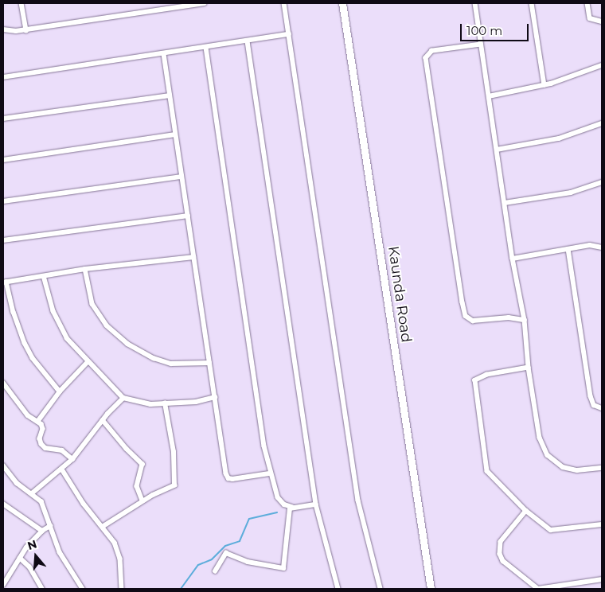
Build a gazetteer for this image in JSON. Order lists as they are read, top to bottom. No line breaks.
{"streets":{"street":["Kaunda Road"]},"scale_bar":"100 m","north":"top"}
